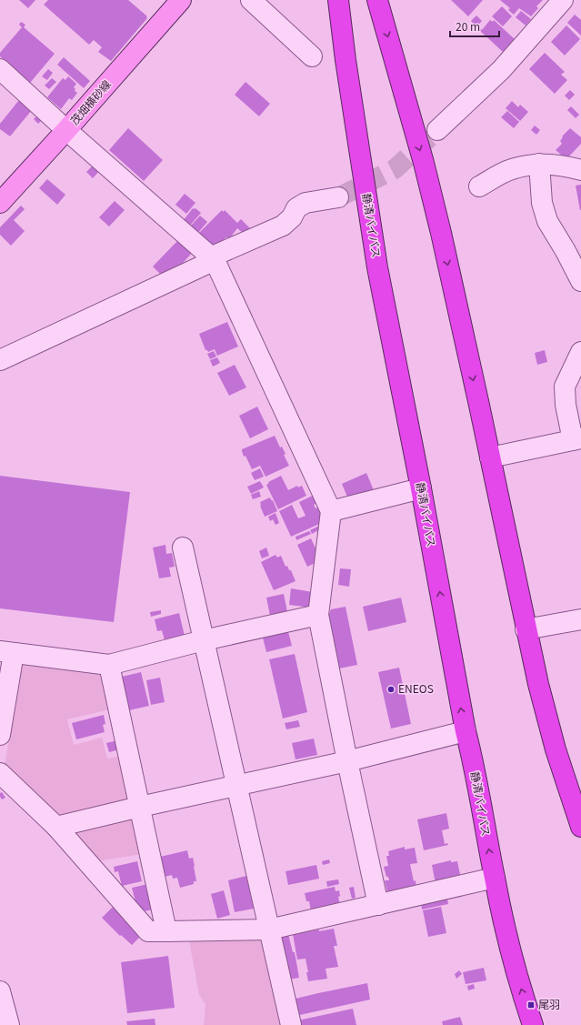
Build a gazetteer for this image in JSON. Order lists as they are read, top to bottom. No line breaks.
{"streets":{"highway":["静清バイパス"],"main road":["茂畑横砂線"]},"places":{"other":["ENEOS"],"transit":["尾羽"]},"scale_bar":"20 m"}
